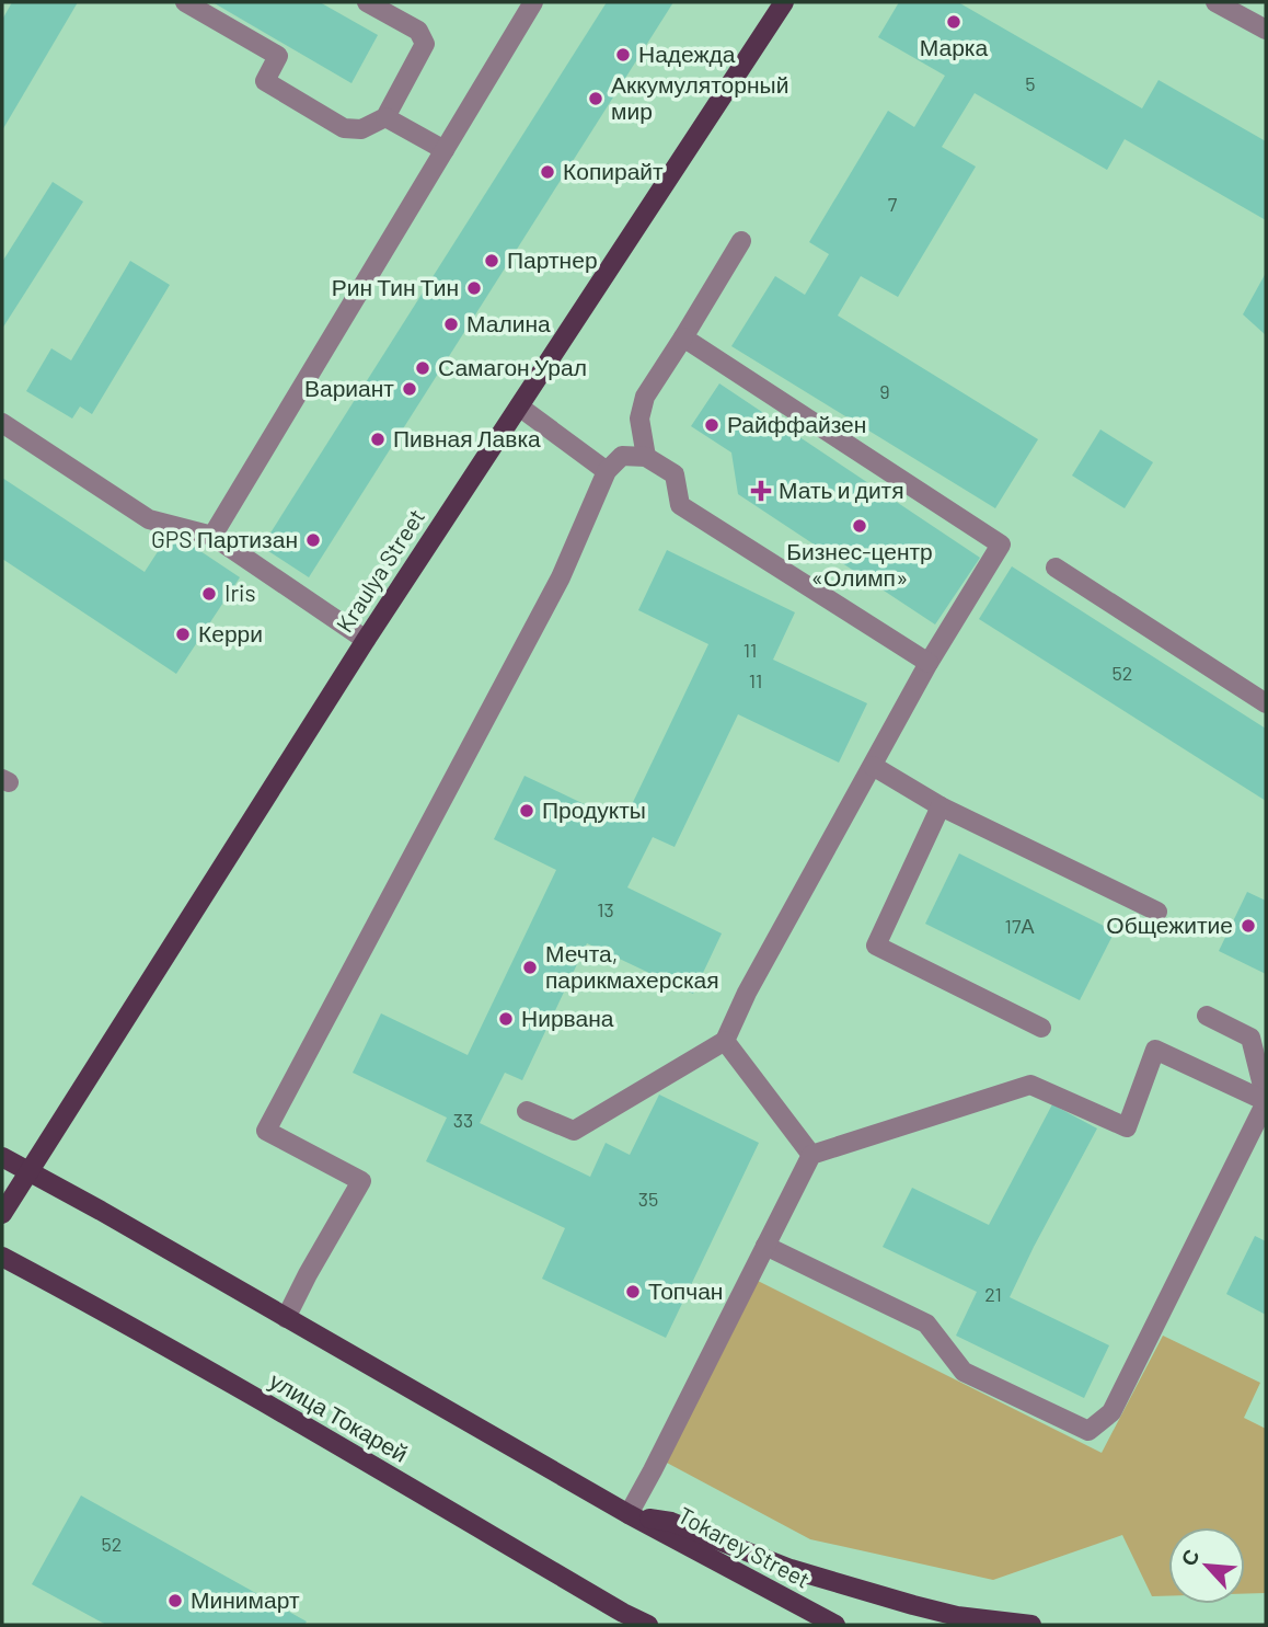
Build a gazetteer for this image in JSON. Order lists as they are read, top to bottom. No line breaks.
{"streets":{"main road":["Kraulya Street","улица Токарей","Tokarey Street"]},"places":{"other":["Марка","Надежда","Аккумуляторный мир","Копирайт","Партнер","Рин Тин Тин","Малина","Самагон Урал","Вариант","Райффайзен","Пивная Лавка","Бизнес-центр «Олимп»","GPS Партизан","Iris","Керри","Продукты","Общежитие","Мечта, парикмахерская","Нирвана","Топчан","Минимарт"],"health":["Мать и дитя"]},"house_numbers":["5","7","9","11","52","11","13","17А","33","35","21","52"],"north":"top left"}
